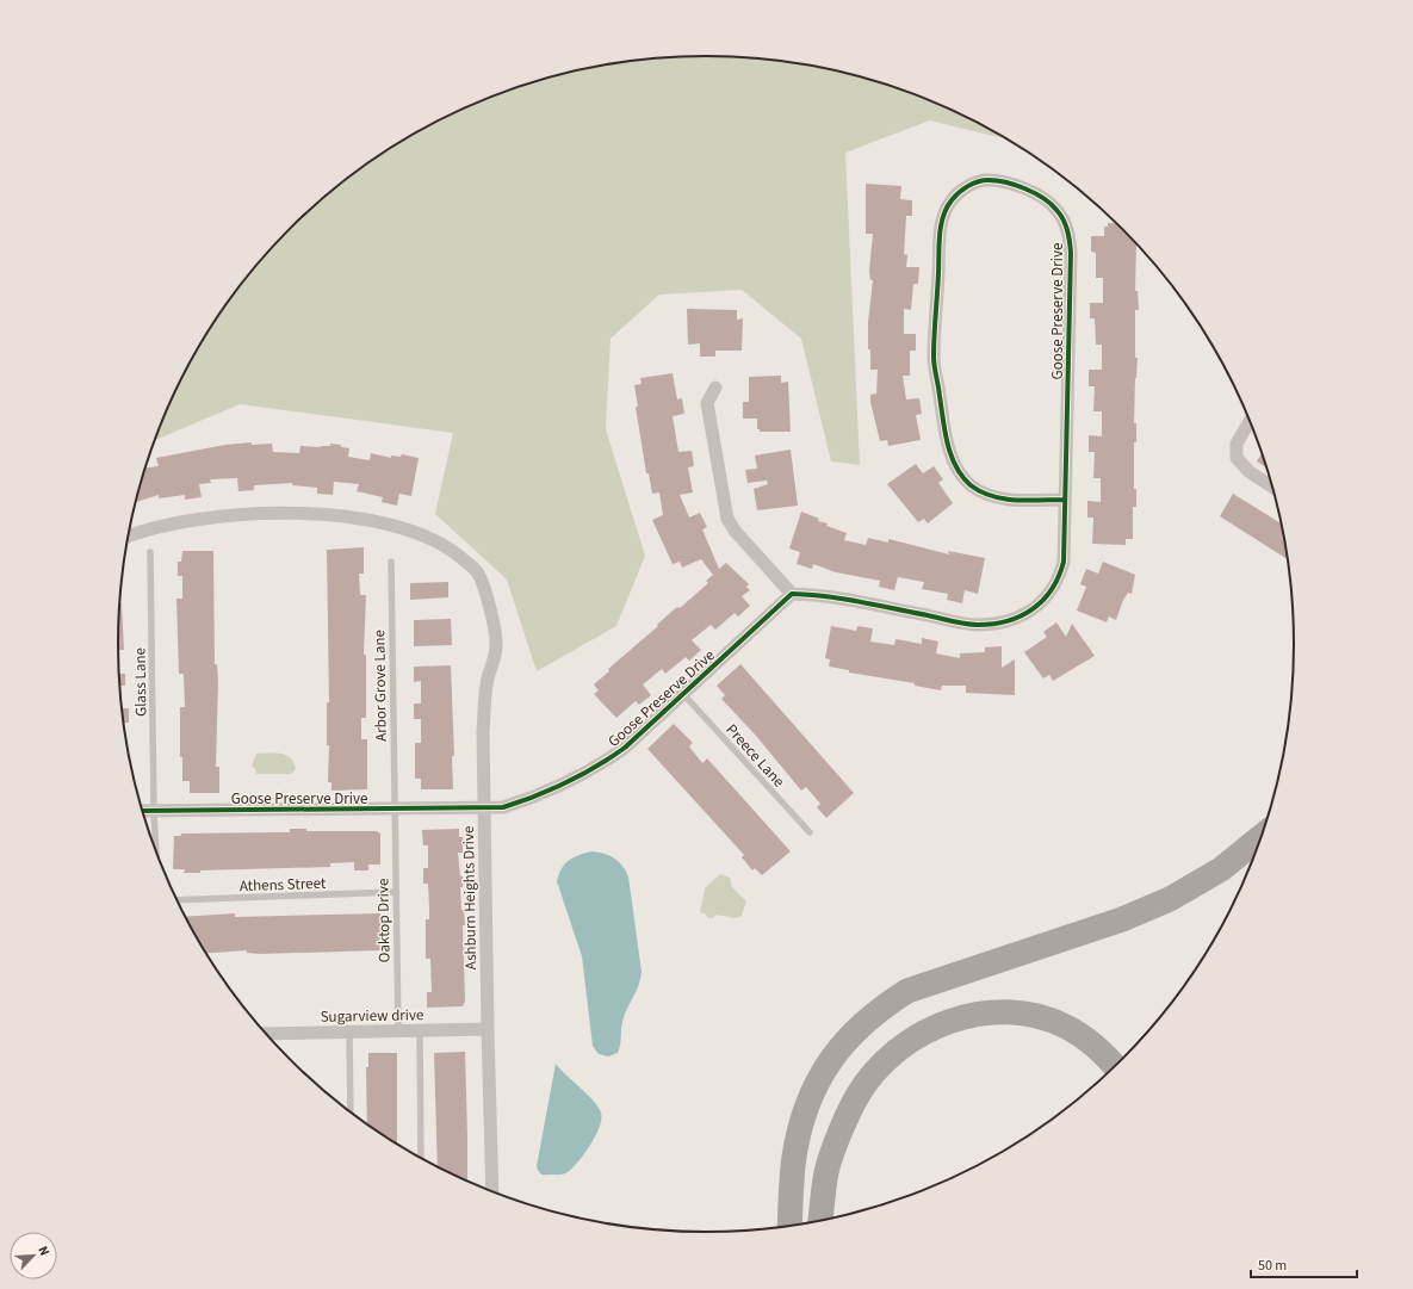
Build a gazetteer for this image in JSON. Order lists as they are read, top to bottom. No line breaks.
{"streets":{"street":["Goose Preserve Drive","Ashburn Heights Drive","Sugarview drive"],"lane":["Glass Lane","Arbor Grove Lane","Preece Lane","Athens Street","Oaktop Drive"]},"crossings":[["Goose Preserve Drive","Glass Lane"],["Goose Preserve Drive","Arbor Grove Lane"],["Goose Preserve Drive","Preece Lane"],["Goose Preserve Drive","Ashburn Heights Drive"],["Goose Preserve Drive","Oaktop Drive"],["Arbor Grove Lane","Oaktop Drive"],["Athens Street","Oaktop Drive"],["Ashburn Heights Drive","Sugarview drive"],["Oaktop Drive","Sugarview drive"]],"scale_bar":"50 m","north":"top right"}
